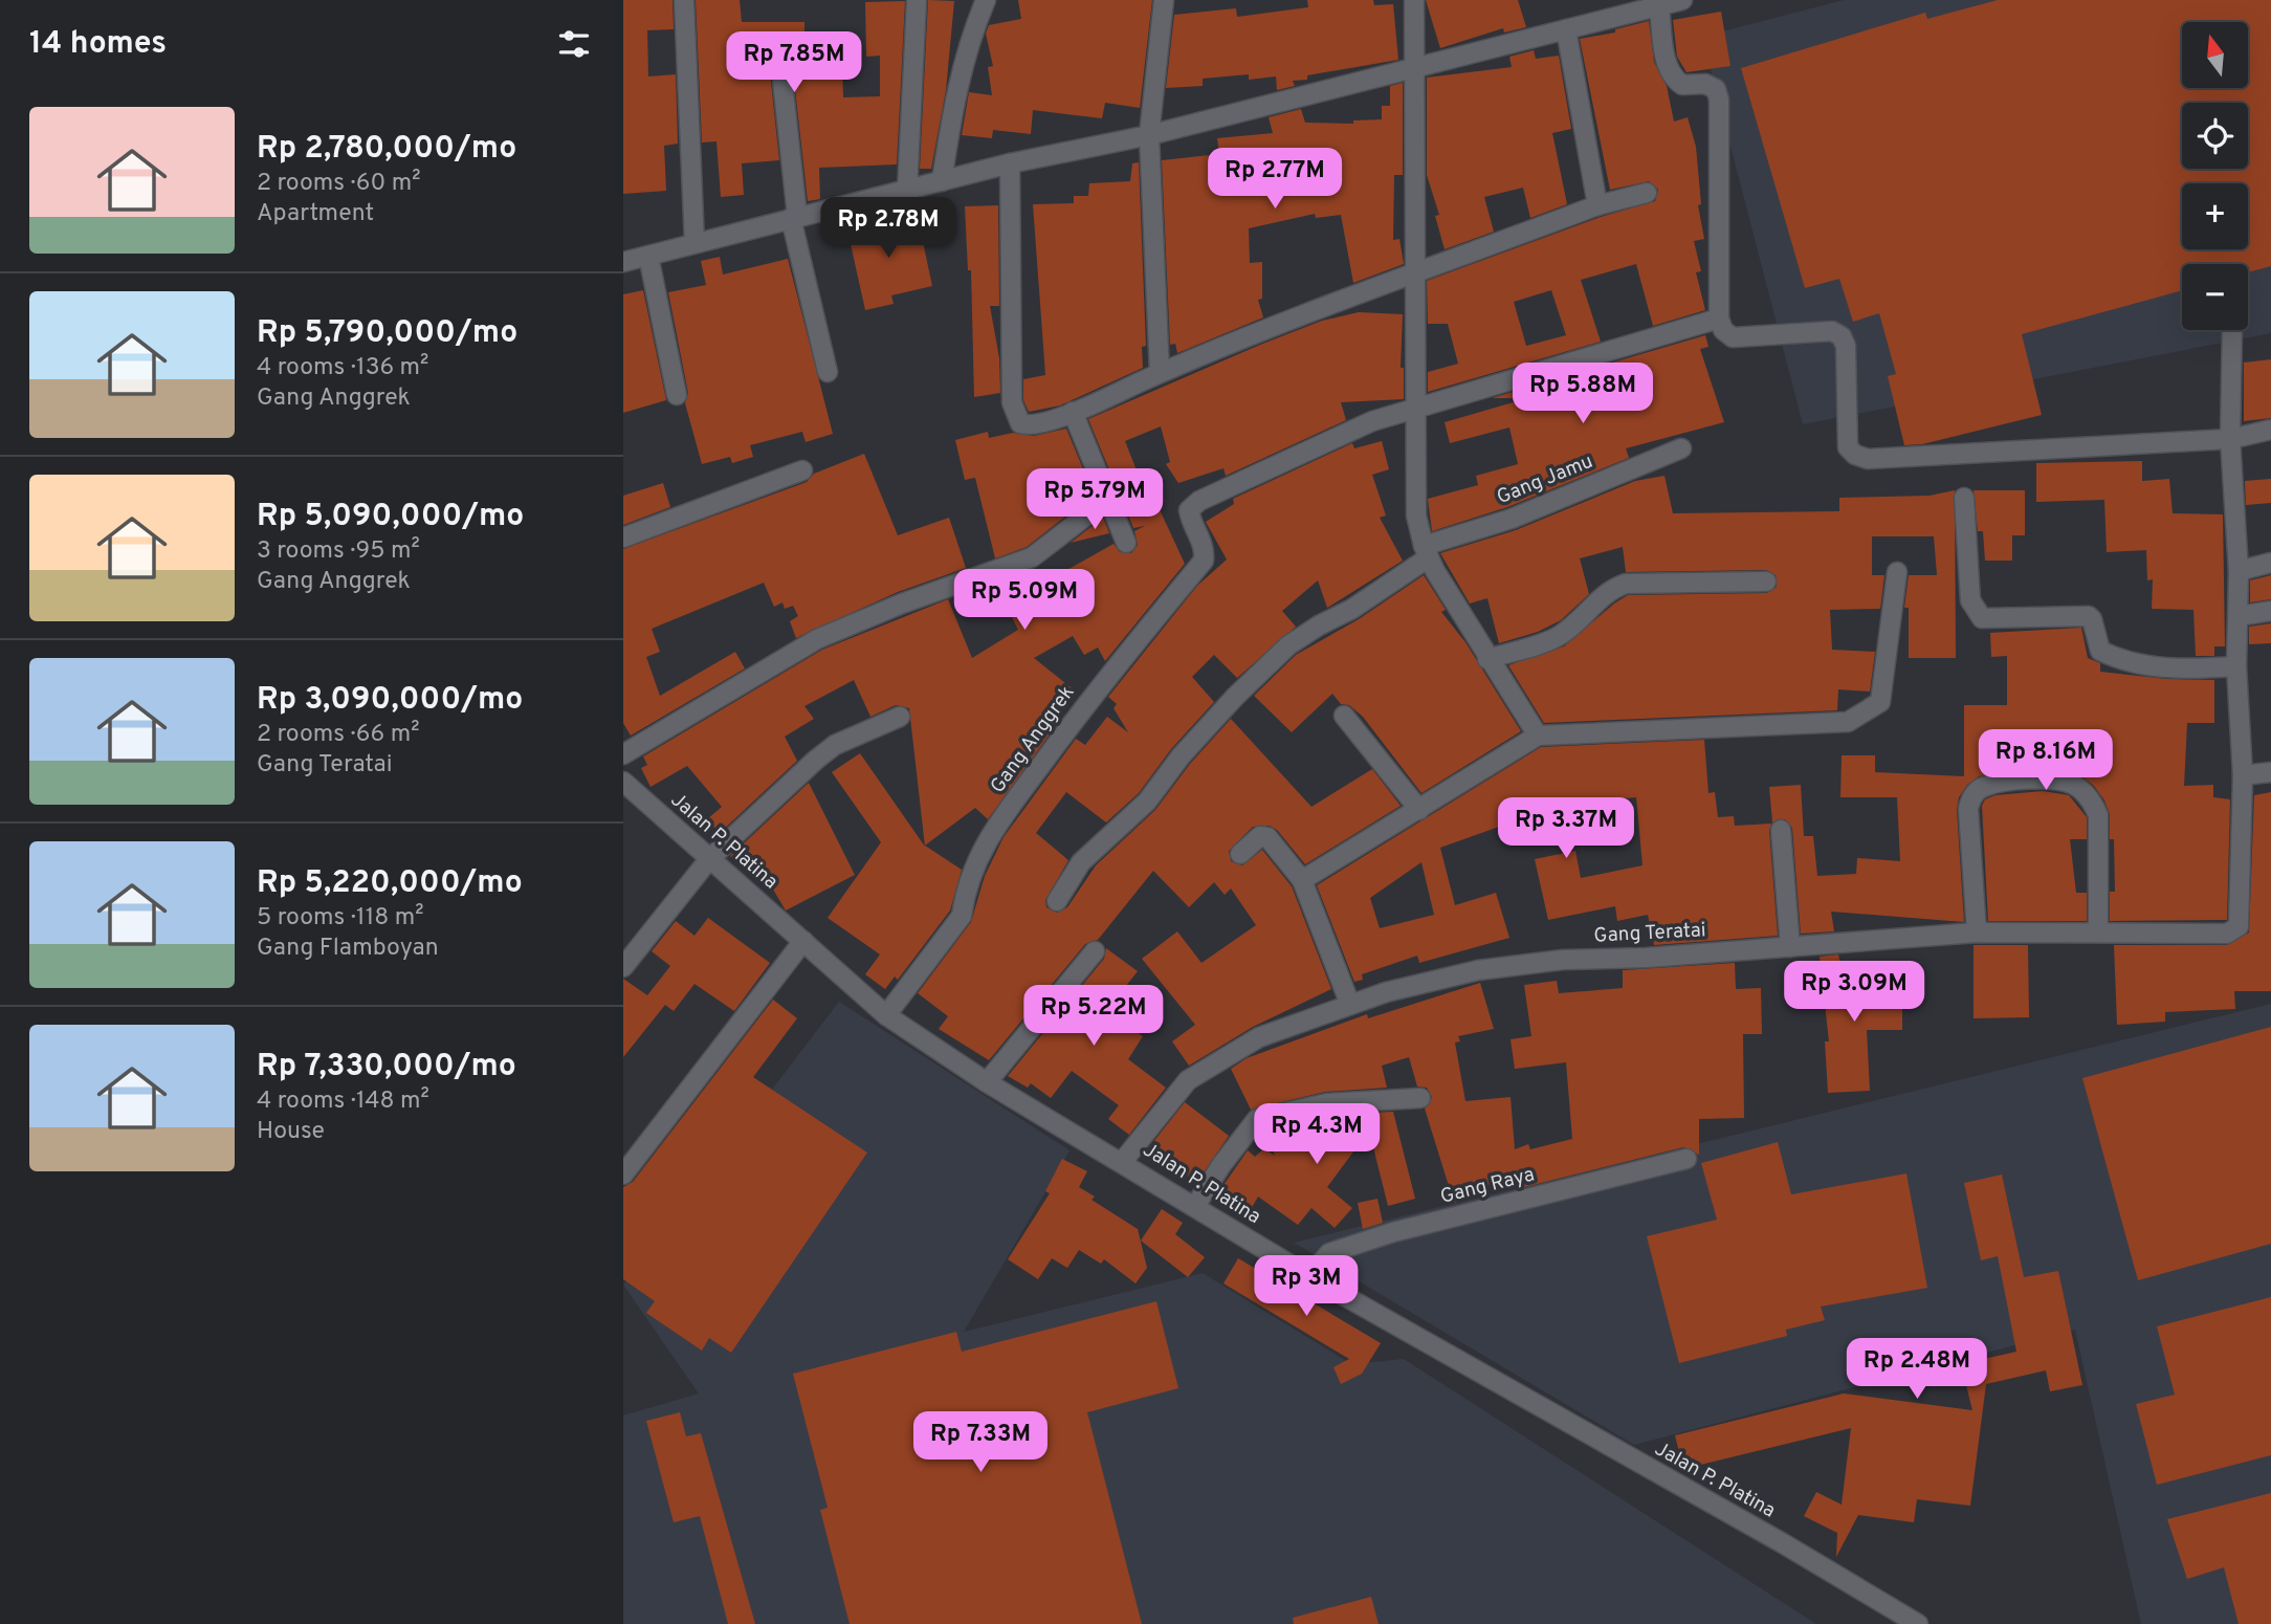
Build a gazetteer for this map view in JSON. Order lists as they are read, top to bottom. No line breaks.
{"streets":{"street":["Gang Jamu","Gang Anggrek","Jalan P. Platina","Gang Teratai","Gang Raya"]},"crossings":[["Gang Anggrek","Jalan P. Platina"],["Jalan P. Platina","Gang Teratai"],["Jalan P. Platina","Gang Raya"]],"north":"top","page":{"heading":"14 homes","map_buttons":["+","−"],"price":["Rp 7.85M","Rp 2.77M","Rp 2.78M","Rp 5.88M","Rp 5.79M","Rp 5.09M","Rp 8.16M","Rp 3.37M","Rp 3.09M","Rp 5.22M","Rp 4.3M","Rp 3M","Rp 2.48M","Rp 7.33M"],"list":[{"name":"Rp 2,780,000/mo","note":"2 rooms · 60 m² · Apartment"},{"name":"Rp 5,790,000/mo","note":"4 rooms · 136 m² · Gang Anggrek"},{"name":"Rp 5,090,000/mo","note":"3 rooms · 95 m² · Gang Anggrek"},{"name":"Rp 3,090,000/mo","note":"2 rooms · 66 m² · Gang Teratai"},{"name":"Rp 5,220,000/mo","note":"5 rooms · 118 m² · Gang Flamboyan"},{"name":"Rp 7,330,000/mo","note":"4 rooms · 148 m² · House"}]}}
